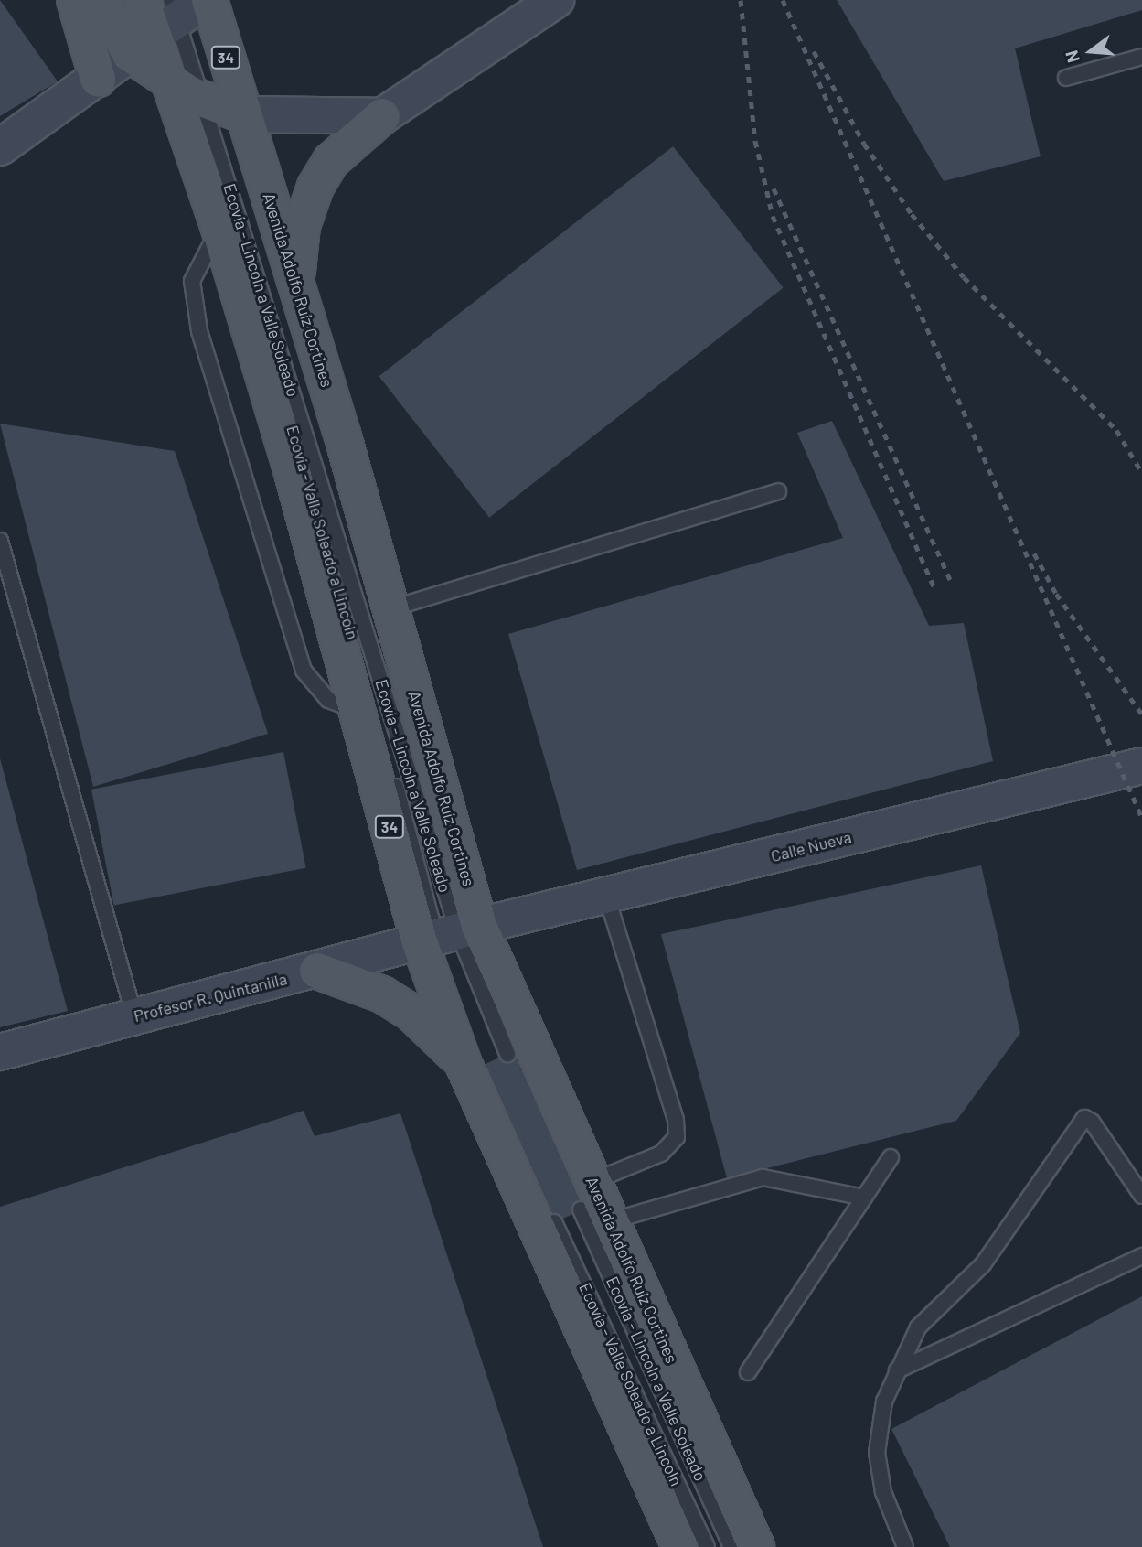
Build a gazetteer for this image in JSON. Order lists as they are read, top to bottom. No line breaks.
{"streets":{"main road":["34","Avenida Adolfo Ruíz Cortines"],"street":["Calle Nueva","Profesor R. Quintanilla"],"lane":["Ecovía - Lincoln a Valle Soleado","Ecovía - Valle Soleado a Lincoln"]},"crossings":[["Ecovía - Lincoln a Valle Soleado","Avenida Adolfo Ruíz Cortines"],["Ecovía - Lincoln a Valle Soleado","Ecovía - Valle Soleado a Lincoln"],["Ecovía - Lincoln a Valle Soleado","Calle Nueva"],["Ecovía - Lincoln a Valle Soleado","Profesor R. Quintanilla"],["Avenida Adolfo Ruíz Cortines","Ecovía - Valle Soleado a Lincoln"],["Avenida Adolfo Ruíz Cortines","Calle Nueva"],["Avenida Adolfo Ruíz Cortines","Profesor R. Quintanilla"],["Ecovía - Valle Soleado a Lincoln","Calle Nueva"],["Ecovía - Valle Soleado a Lincoln","Profesor R. Quintanilla"],["Calle Nueva","Profesor R. Quintanilla"]],"north":"left"}
